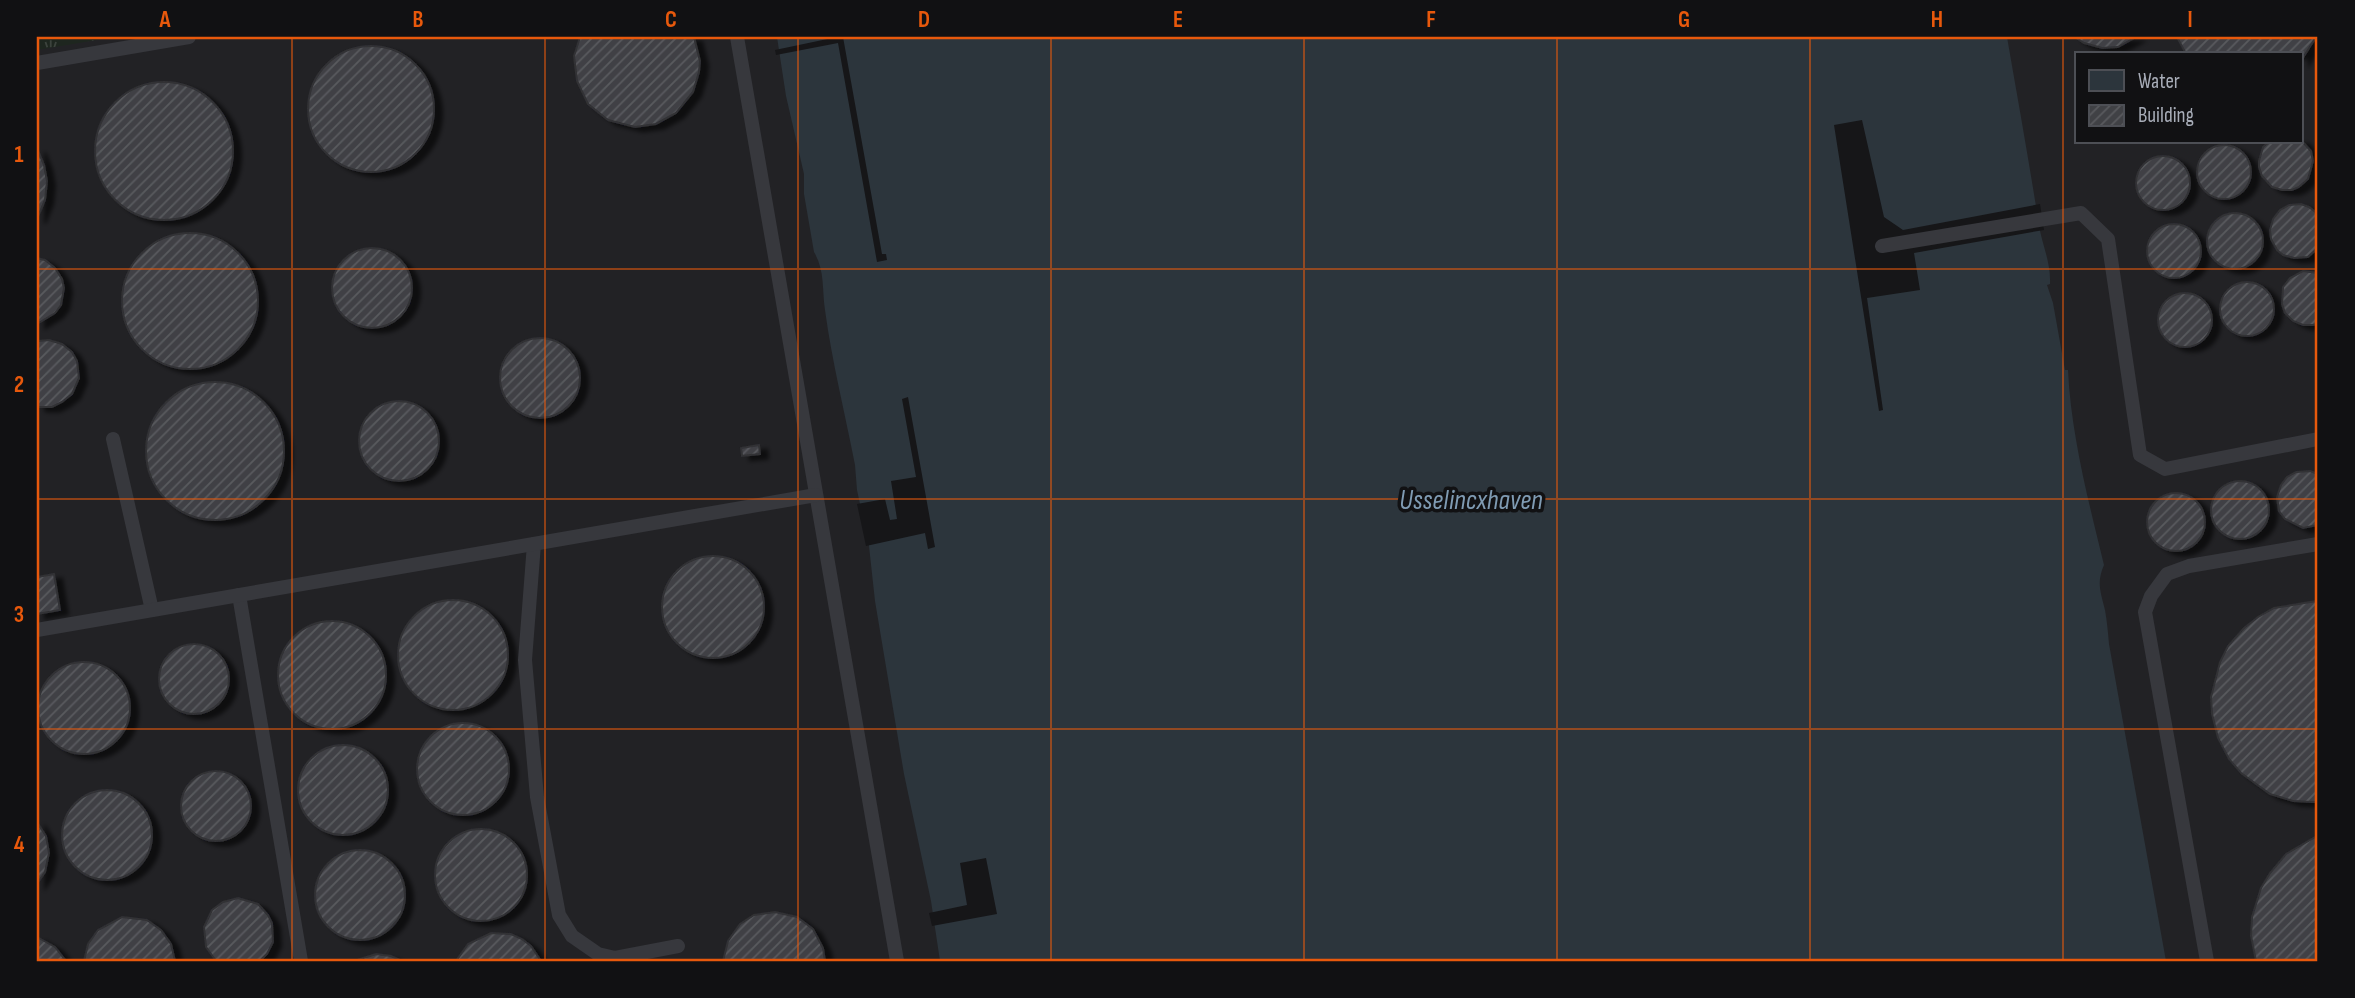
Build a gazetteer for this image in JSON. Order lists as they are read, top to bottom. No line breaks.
{"water":["Usselincxhaven"],"legend":["Water","Building"],"grid":{"columns":["A","B","C","D","E","F","G","H","I"],"rows":["1","2","3","4"]}}
